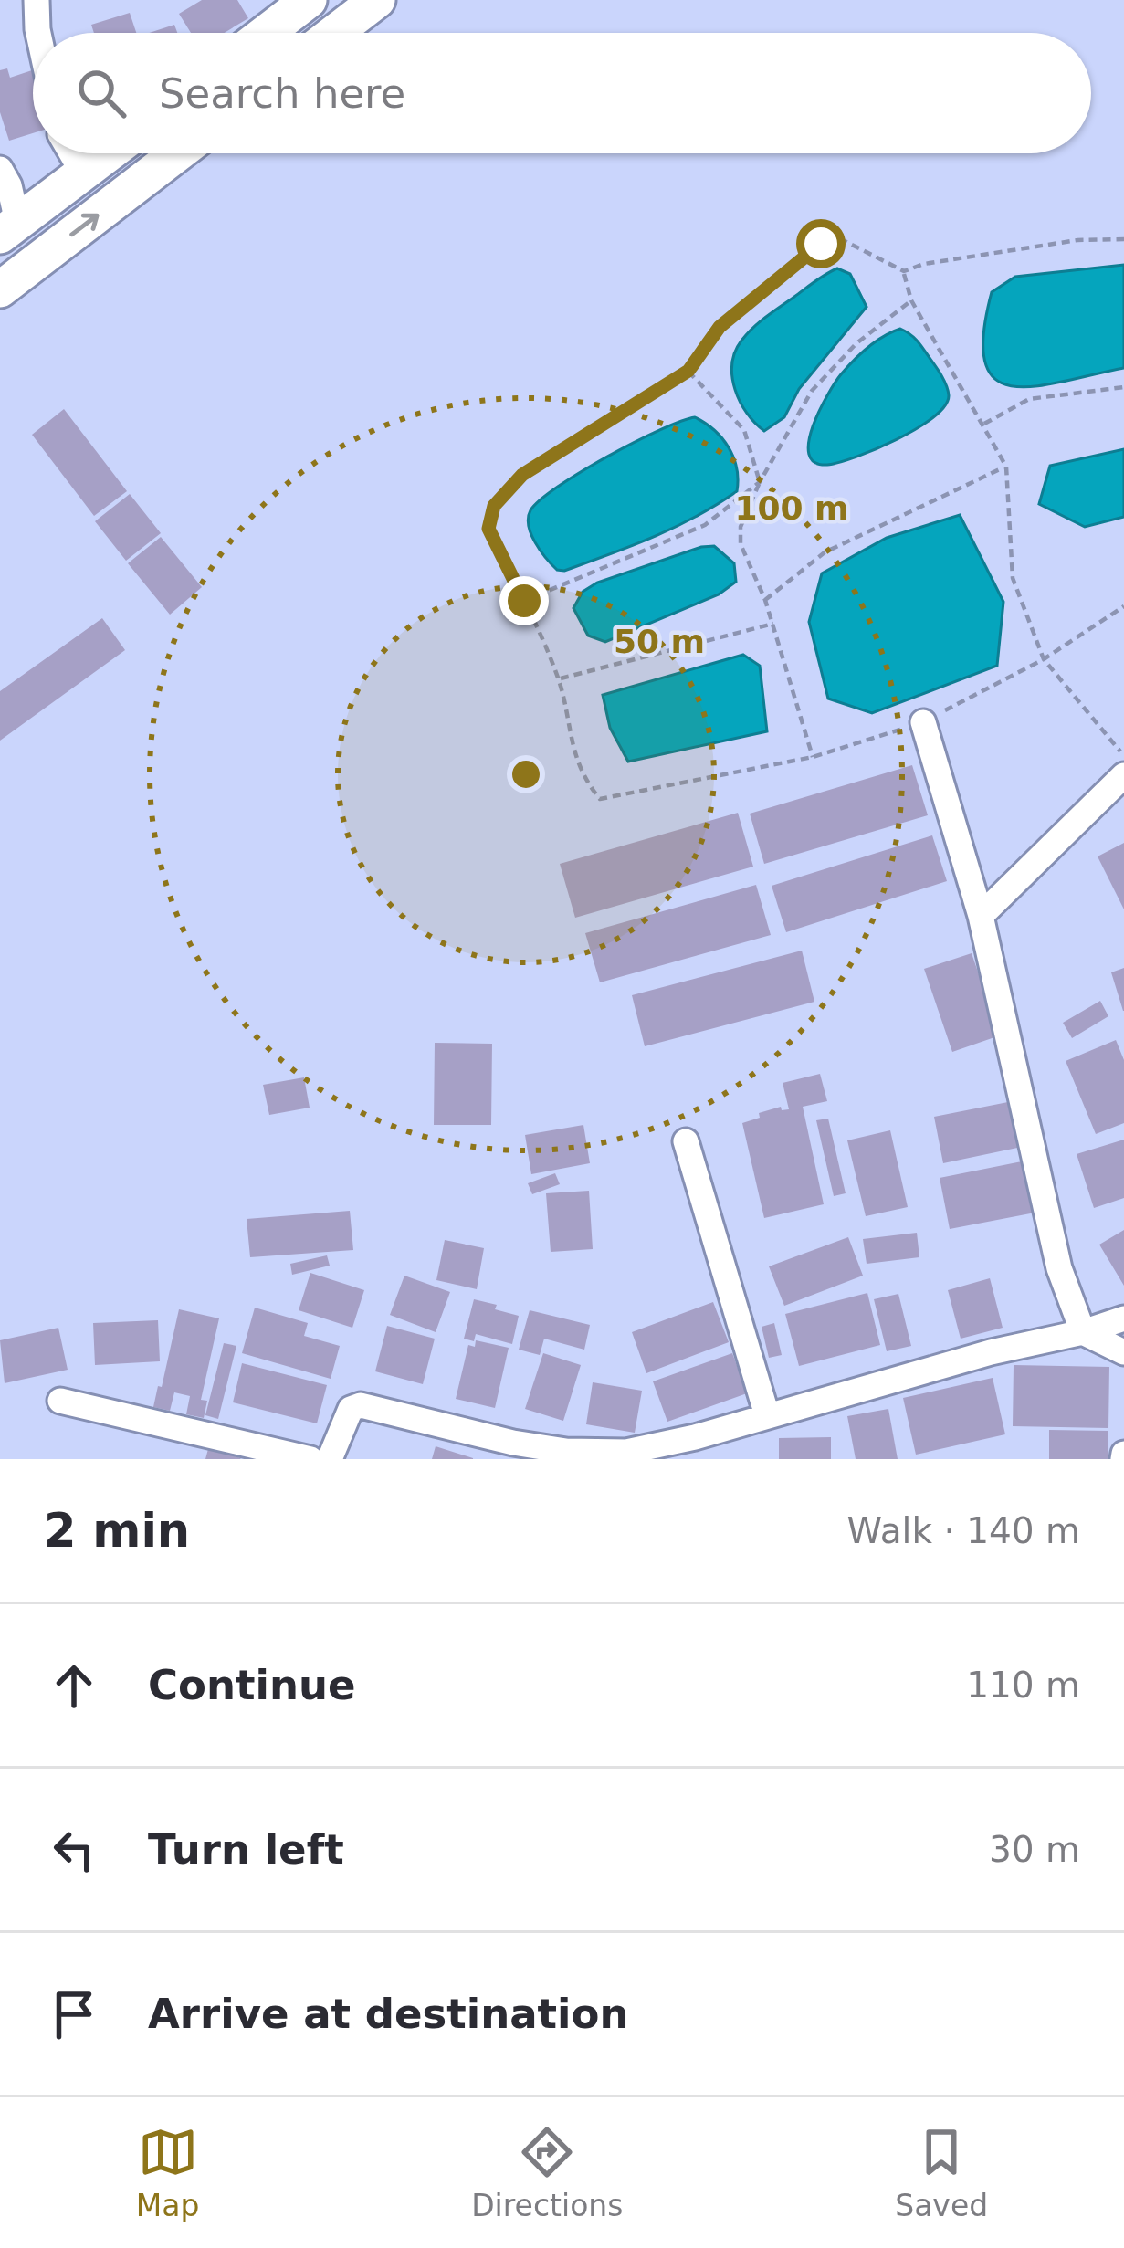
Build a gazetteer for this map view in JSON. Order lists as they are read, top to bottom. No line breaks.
{"page":{"search":"Search here","heading":["2 min","Walk · 140 m"],"list":[["Continue","110 m"],["Turn left","30 m"],"Arrive at destination"],"nav":["Map","Directions","Saved"]},"rings":["100 m","50 m"]}
